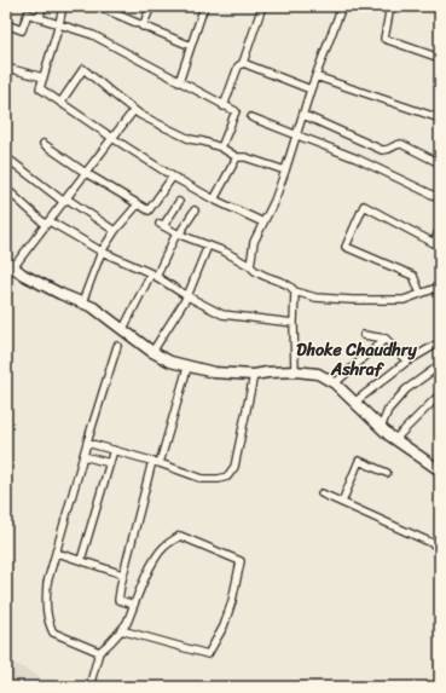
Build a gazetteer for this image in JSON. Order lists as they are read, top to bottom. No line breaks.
{"districts":["Dhoke Chaudhry Ashraf"]}
